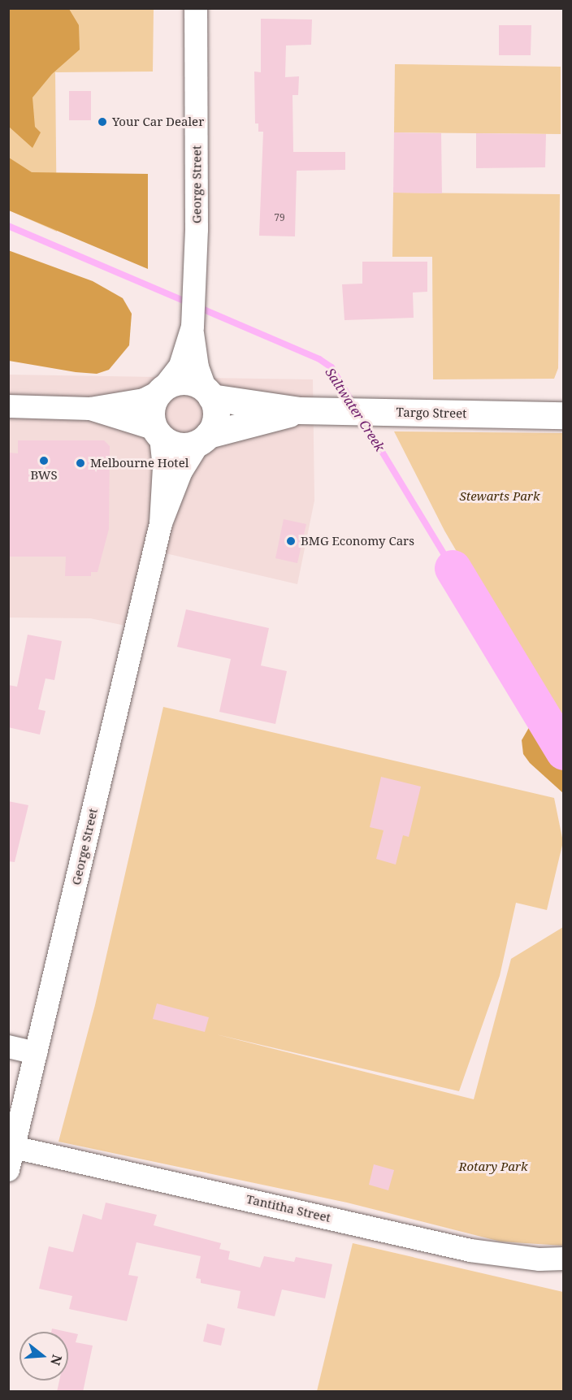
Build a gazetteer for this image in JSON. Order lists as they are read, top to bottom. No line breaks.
{"streets":{"street":["George Street","Targo Street","Tantitha Street"]},"crossings":[["George Street","Targo Street"],["George Street","Tantitha Street"]],"water":["Saltwater Creek"],"parks":["Stewarts Park","Rotary Park"],"places":["Your Car Dealer","BWS","Melbourne Hotel","BMG Economy Cars"],"house_numbers":["79"],"north":"right"}
